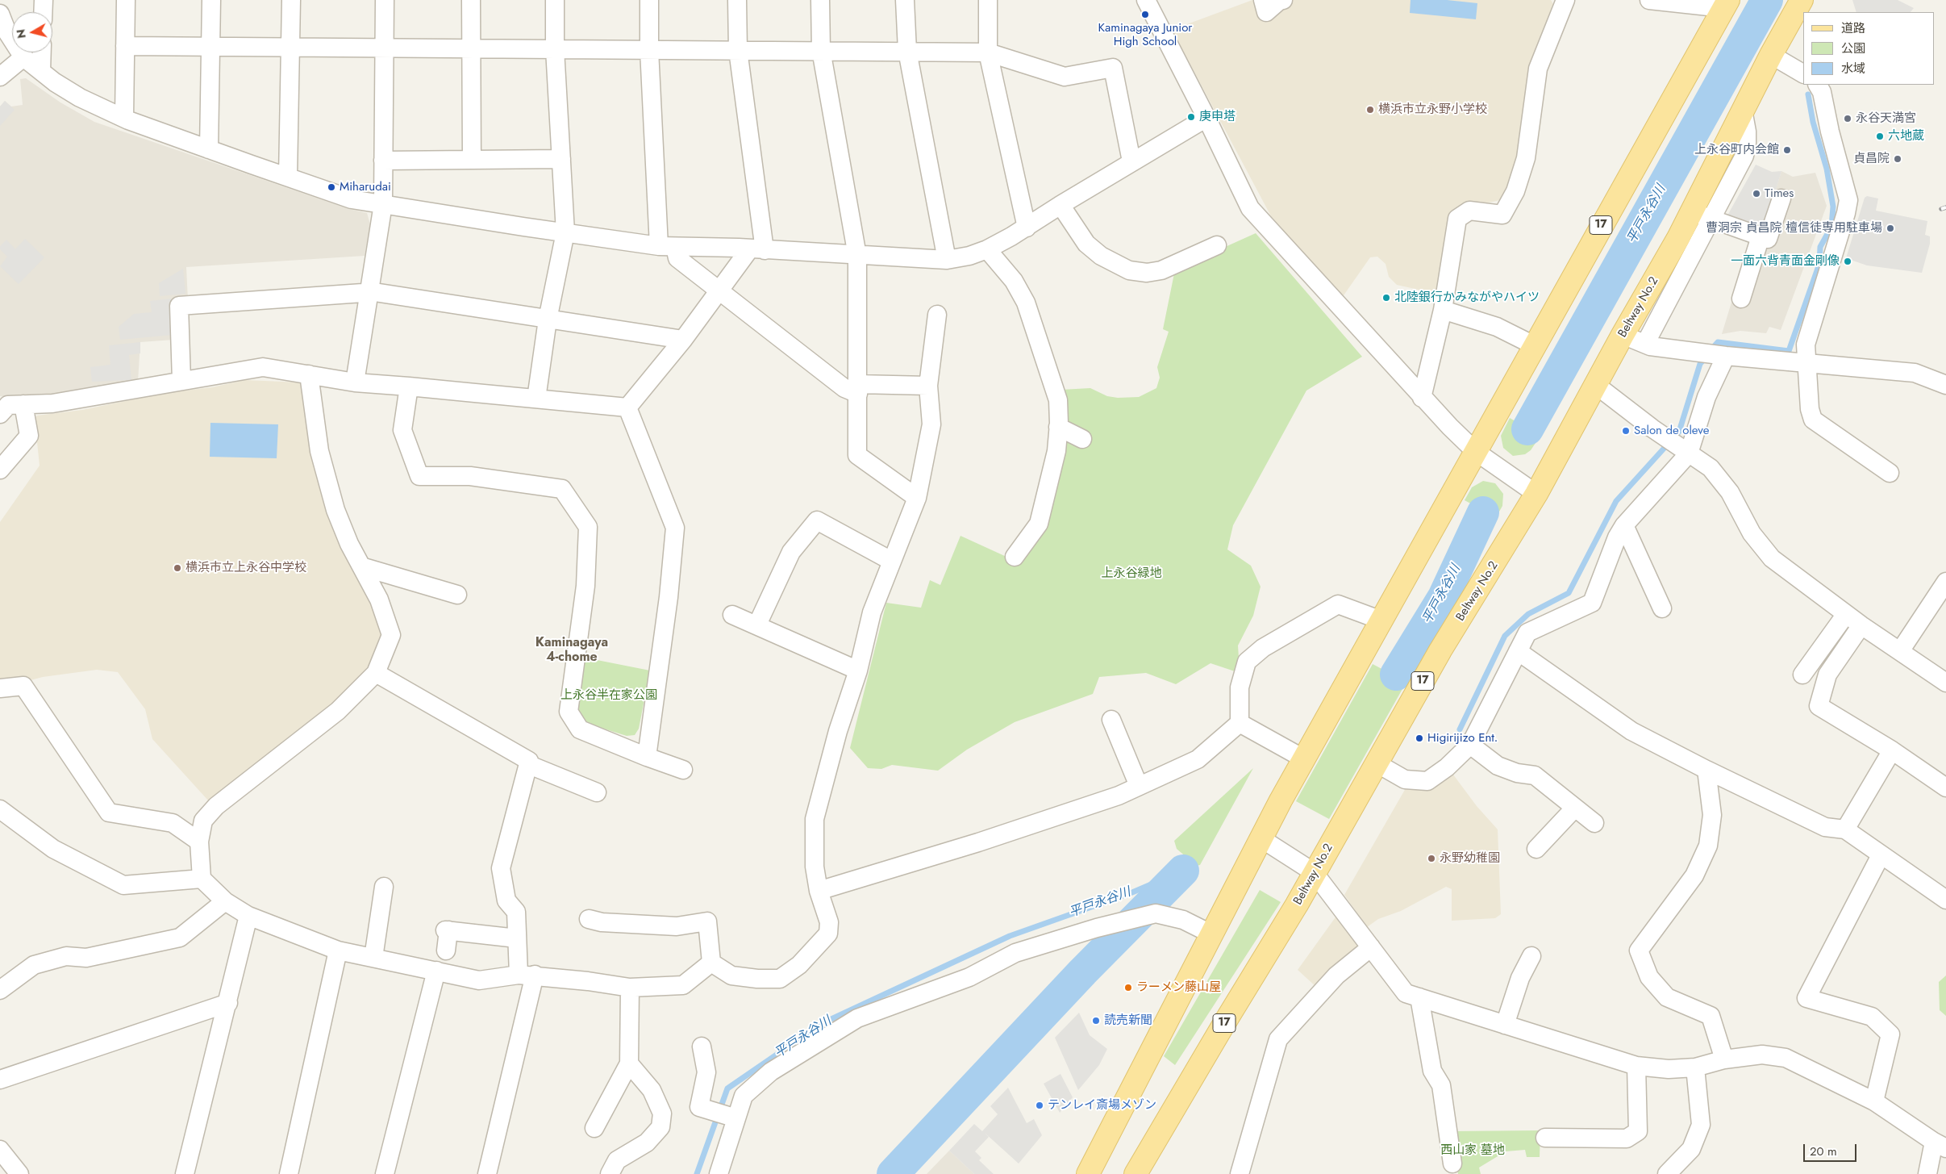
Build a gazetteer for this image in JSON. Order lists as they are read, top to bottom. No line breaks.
{"streets":{"main road":["17","Beltway No.2"]},"districts":["Kaminagaya 4-chome"],"water":["平戸永谷川"],"parks":["上永谷緑地","上永谷半在家公園","西山家 墓地"],"places":["Kaminagaya Junior High School","横浜市立永野小学校","庚申塔","永谷天満宮","六地蔵","上永谷町内会館","貞昌院","Miharudai","Times","曹洞宗 貞昌院 檀信徒専用駐車場","一面六背青面金剛像","北陸銀行かみながやハイツ","Salon de oleve","横浜市立上永谷中学校","Higirijizo Ent.","永野幼稚園","ラーメン藤山屋","読売新聞","テンレイ斎場メゾン"],"legend":["道路","公園","水域"],"scale_bar":"20 m","north":"left"}
